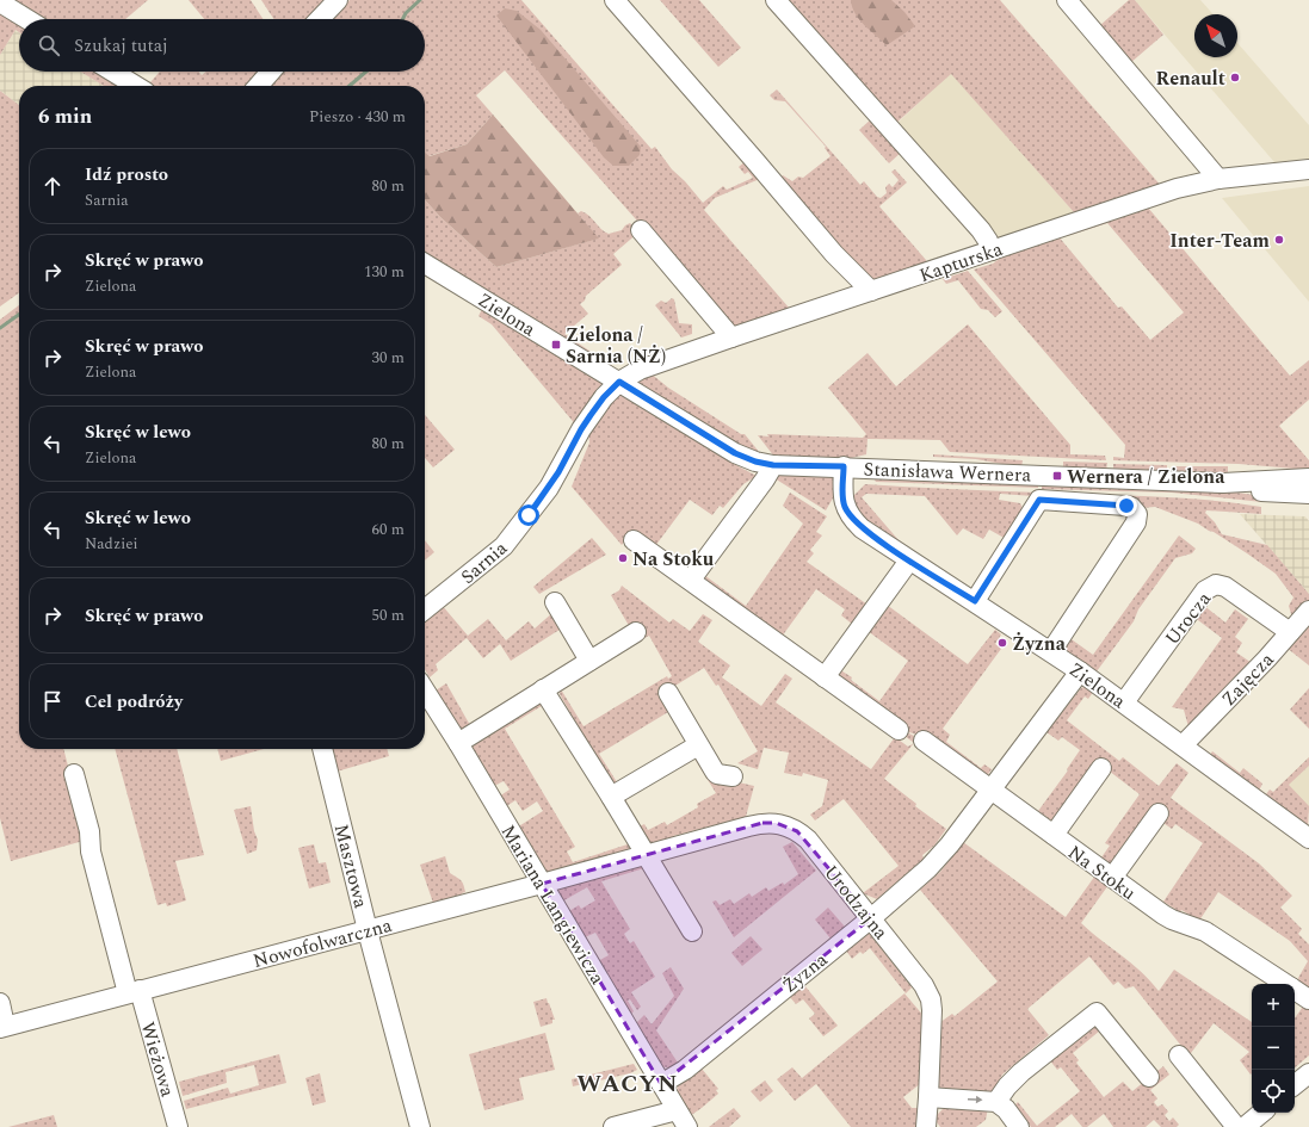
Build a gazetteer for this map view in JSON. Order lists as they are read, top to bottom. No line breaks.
{"streets":{"street":["Kapturska","Zielona","Stanisława Wernera","Sarnia","Urocza","Zajęcza","Masztowa","Na Stoku","Urodzajna","Mariana Langiewicza","Nowofolwarczna","Żyzna","Wieżowa"]},"crossings":[["Kapturska","Zielona"],["Kapturska","Sarnia"],["Zielona","Stanisława Wernera"],["Zielona","Sarnia"],["Zielona","Urocza"],["Zielona","Zajęcza"],["Zielona","Żyzna"],["Urocza","Zajęcza"],["Masztowa","Nowofolwarczna"],["Na Stoku","Żyzna"],["Urodzajna","Nowofolwarczna"],["Urodzajna","Żyzna"],["Mariana Langiewicza","Nowofolwarczna"],["Mariana Langiewicza","Żyzna"],["Nowofolwarczna","Wieżowa"]],"districts":["WACYN"],"places":{"other":["Renault","Inter-Team","Na Stoku","Żyzna"],"transit":["Zielona / Sarnia (NŻ)","Wernera / Zielona"]},"north":"top left","page":{"search":"Szukaj tutaj","heading":["6 min","Pieszo · 430 m"],"list":[["Idź prosto","Sarnia","80 m"],["Skręć w prawo","Zielona","130 m"],["Skręć w prawo","Zielona","30 m"],["Skręć w lewo","Zielona","80 m"],["Skręć w lewo","Nadziei","60 m"],["Skręć w prawo","50 m"],"Cel podróży"],"map_buttons":["+","−"]}}
